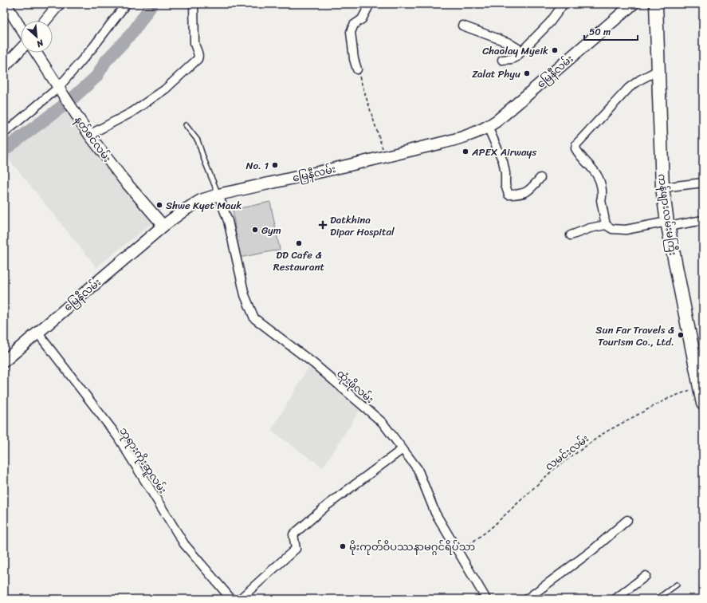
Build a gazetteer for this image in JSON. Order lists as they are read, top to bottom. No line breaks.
{"streets":{"main road":["မြေနီလမ်း","ကန်ဖျားလမ်းမကြီး"],"street":["နတ်စင်လမ်း","ထုံးဖိုလမ်း","ဘုရားကိုးဆူလမ်း"],"path":["လမင်းလမ်း"]},"crossings":[["မြေနီလမ်း","နတ်စင်လမ်း"],["မြေနီလမ်း","ထုံးဖိုလမ်း"],["မြေနီလမ်း","ဘုရားကိုးဆူလမ်း"],["ကန်ဖျားလမ်းမကြီး","လမင်းလမ်း"],["ထုံးဖိုလမ်း","လမင်းလမ်း"]],"places":{"other":["Chaolay Myeik","Zalat Phyu","APEX Airways","No. 1","Shwe Kyet Mauk","Gym","DD Cafe & Restaurant","Sun Far Travels & Tourism Co., Ltd.","မိုးကုတ်ဝိပဿနာမဂ္ဂင်ရိပ်သာ"],"health":["Datkhina Dipar Hospital"]},"scale_bar":"50 m","north":"bottom right"}
